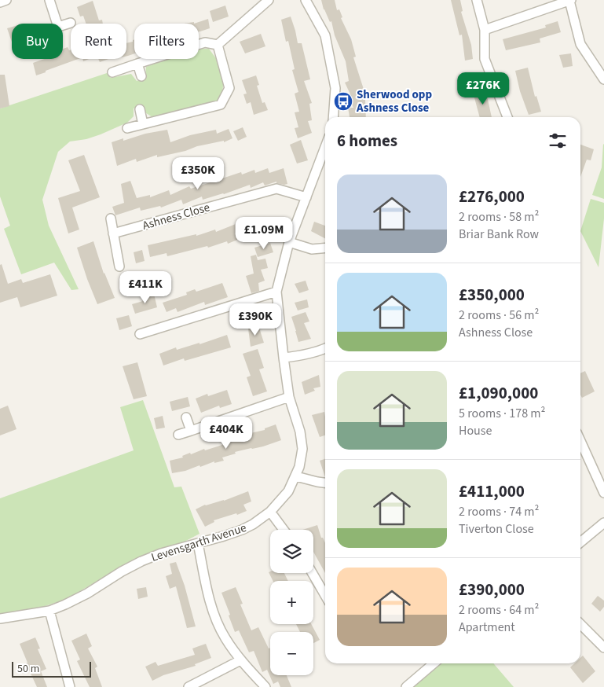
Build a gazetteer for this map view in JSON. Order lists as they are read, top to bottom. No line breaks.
{"streets":{"street":["Ashness Close","Levensgarth Avenue"]},"crossings":[["Ashness Close","Levensgarth Avenue"]],"places":{"bus stop":["Sherwood opp Ashness Close"]},"scale_bar":"50 m","page":{"chip":["Buy","Rent","Filters"],"price":["£276K","£350K","£1.09M","£411K","£390K","£404K"],"heading":"6 homes","list":[{"name":"£276,000","note":"2 rooms · 58 m² · Briar Bank Row"},{"name":"£350,000","note":"2 rooms · 56 m² · Ashness Close"},{"name":"£1,090,000","note":"5 rooms · 178 m² · House"},{"name":"£411,000","note":"2 rooms · 74 m² · Tiverton Close"},{"name":"£390,000","note":"2 rooms · 64 m² · Apartment"}],"map_buttons":["+","−"],"scale":"50 m"}}
